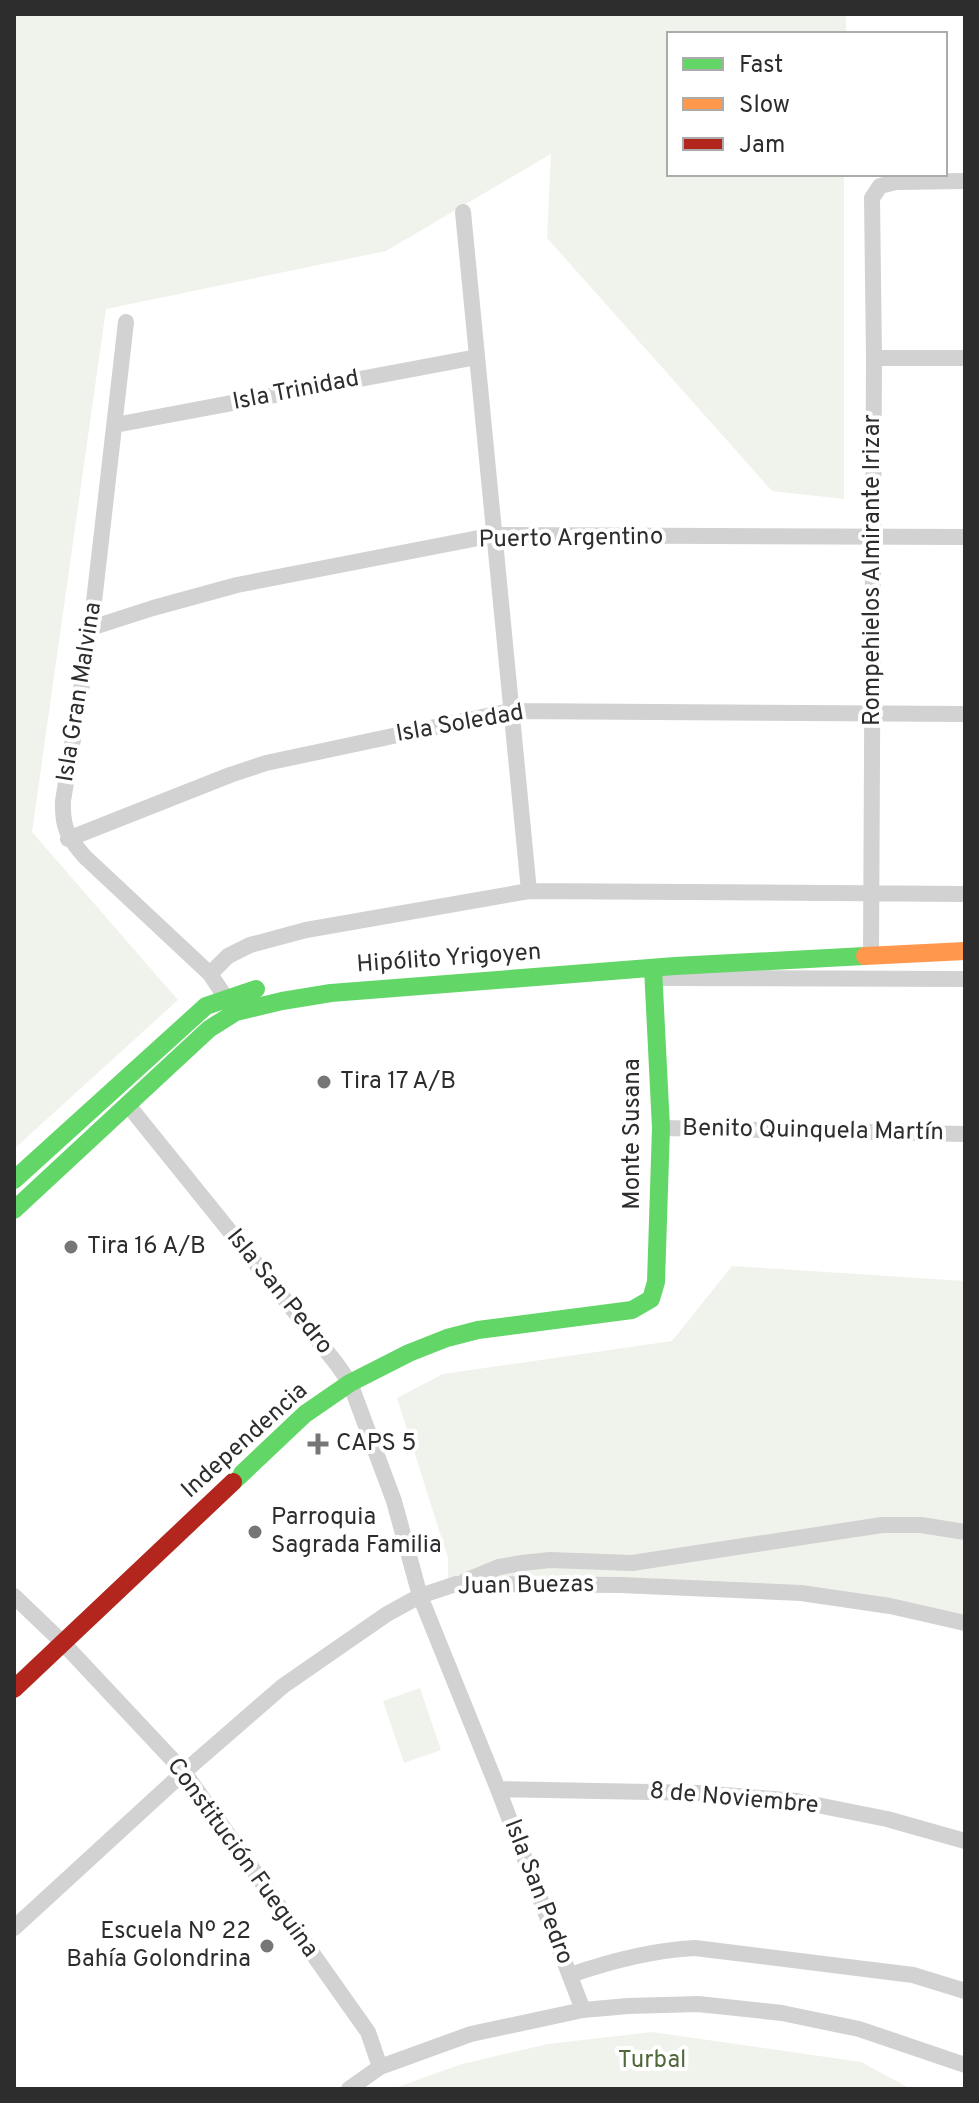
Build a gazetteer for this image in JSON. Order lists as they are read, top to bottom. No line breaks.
{"streets":{"main road":["Hipólito Yrigoyen","Monte Susana","Independencia"],"street":["Isla Trinidad","Puerto Argentino","Rompehielos Almirante Irizar","Isla Gran Malvina","Isla Soledad","Benito Quinquela Martín","Isla San Pedro","Juan Buezas","8 de Noviembre","Constitución Fueguina"]},"crossings":[["Isla Trinidad","Isla Gran Malvina"],["Puerto Argentino","Rompehielos Almirante Irizar"],["Puerto Argentino","Isla Gran Malvina"],["Rompehielos Almirante Irizar","Isla Soledad"],["Rompehielos Almirante Irizar","Hipólito Yrigoyen"],["Isla Gran Malvina","Isla Soledad"],["Hipólito Yrigoyen","Monte Susana"],["Hipólito Yrigoyen","Isla San Pedro"],["Benito Quinquela Martín","Monte Susana"],["Monte Susana","Independencia"],["Isla San Pedro","Independencia"],["Isla San Pedro","Juan Buezas"],["Isla San Pedro","8 de Noviembre"],["Independencia","Constitución Fueguina"],["Juan Buezas","Constitución Fueguina"]],"parks":["Turbal"],"places":{"other":["Tira 17 A/B","Tira 16 A/B","Parroquia Sagrada Familia","Escuela Nº 22 Bahía Golondrina"],"health":["CAPS 5"]},"legend":["Fast","Slow","Jam"]}
